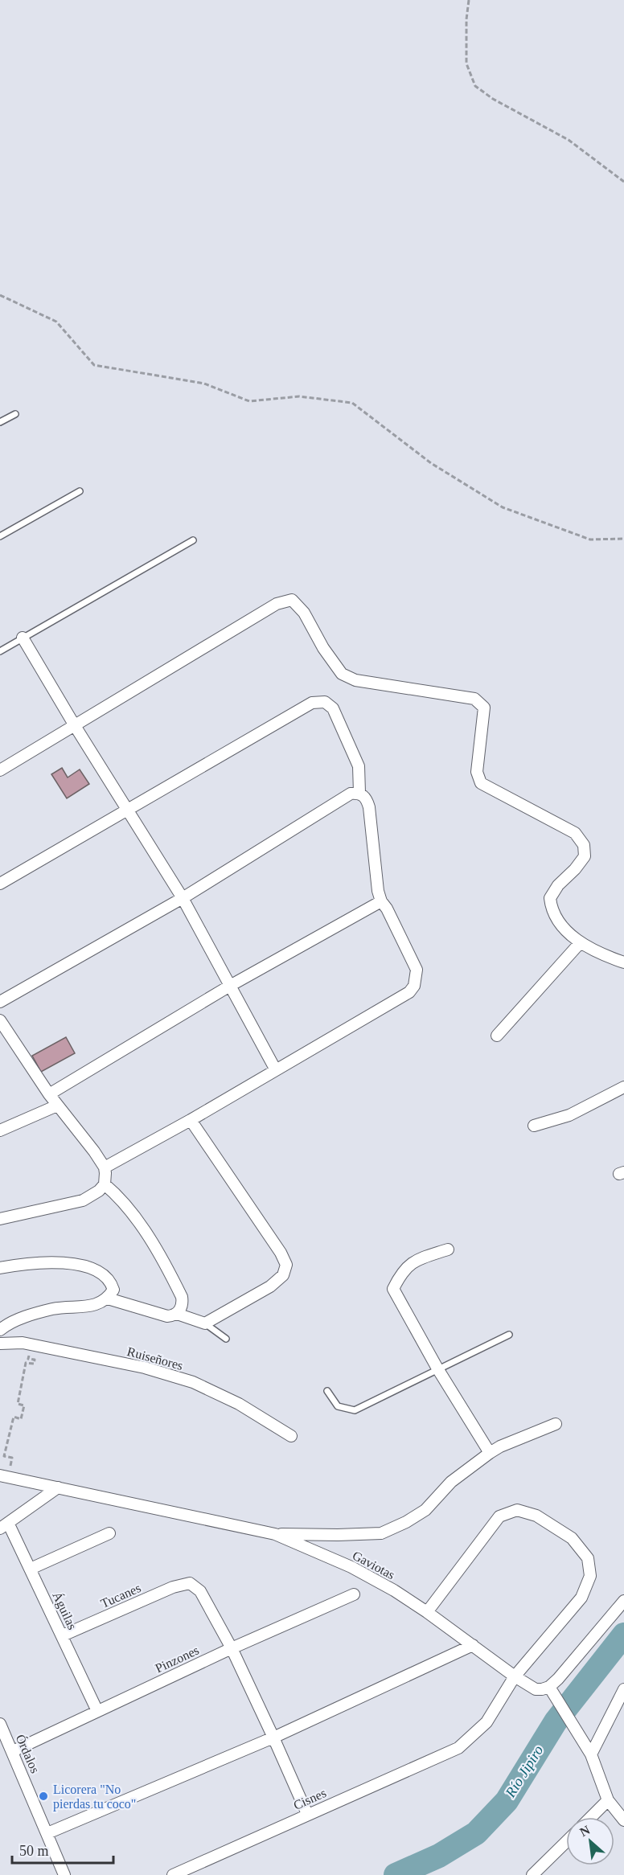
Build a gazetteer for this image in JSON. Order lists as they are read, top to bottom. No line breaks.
{"streets":{"street":["Ruiseñores","Gaviotas","Tucanes","Águilas","Pinzones","Órdalos","Cisnes"]},"crossings":[["Gaviotas","Cisnes"],["Tucanes","Águilas"],["Tucanes","Pinzones"],["Águilas","Pinzones"],["Pinzones","Órdalos"]],"water":["Río Jipiro"],"places":["Licorera \"No pierdas tu coco\""],"scale_bar":"50 m","north":"top left"}
